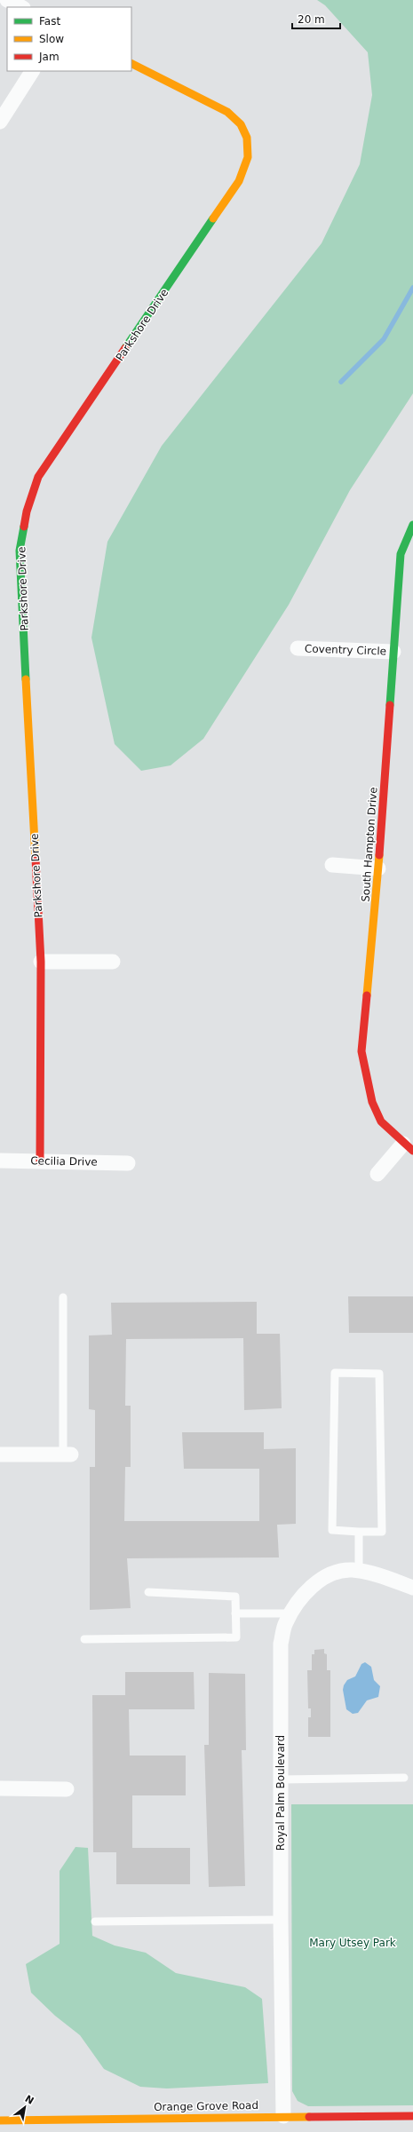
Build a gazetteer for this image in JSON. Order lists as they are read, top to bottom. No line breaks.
{"streets":{"street":["Parkshore Drive","Coventry Circle","South Hampton Drive","Cecilia Drive","Royal Palm Boulevard","Orange Grove Road"]},"crossings":[["Parkshore Drive","Cecilia Drive"],["Coventry Circle","South Hampton Drive"],["Royal Palm Boulevard","Orange Grove Road"]],"parks":["Mary Utsey Park"],"legend":["Fast","Slow","Jam"],"scale_bar":"20 m","north":"top right"}
